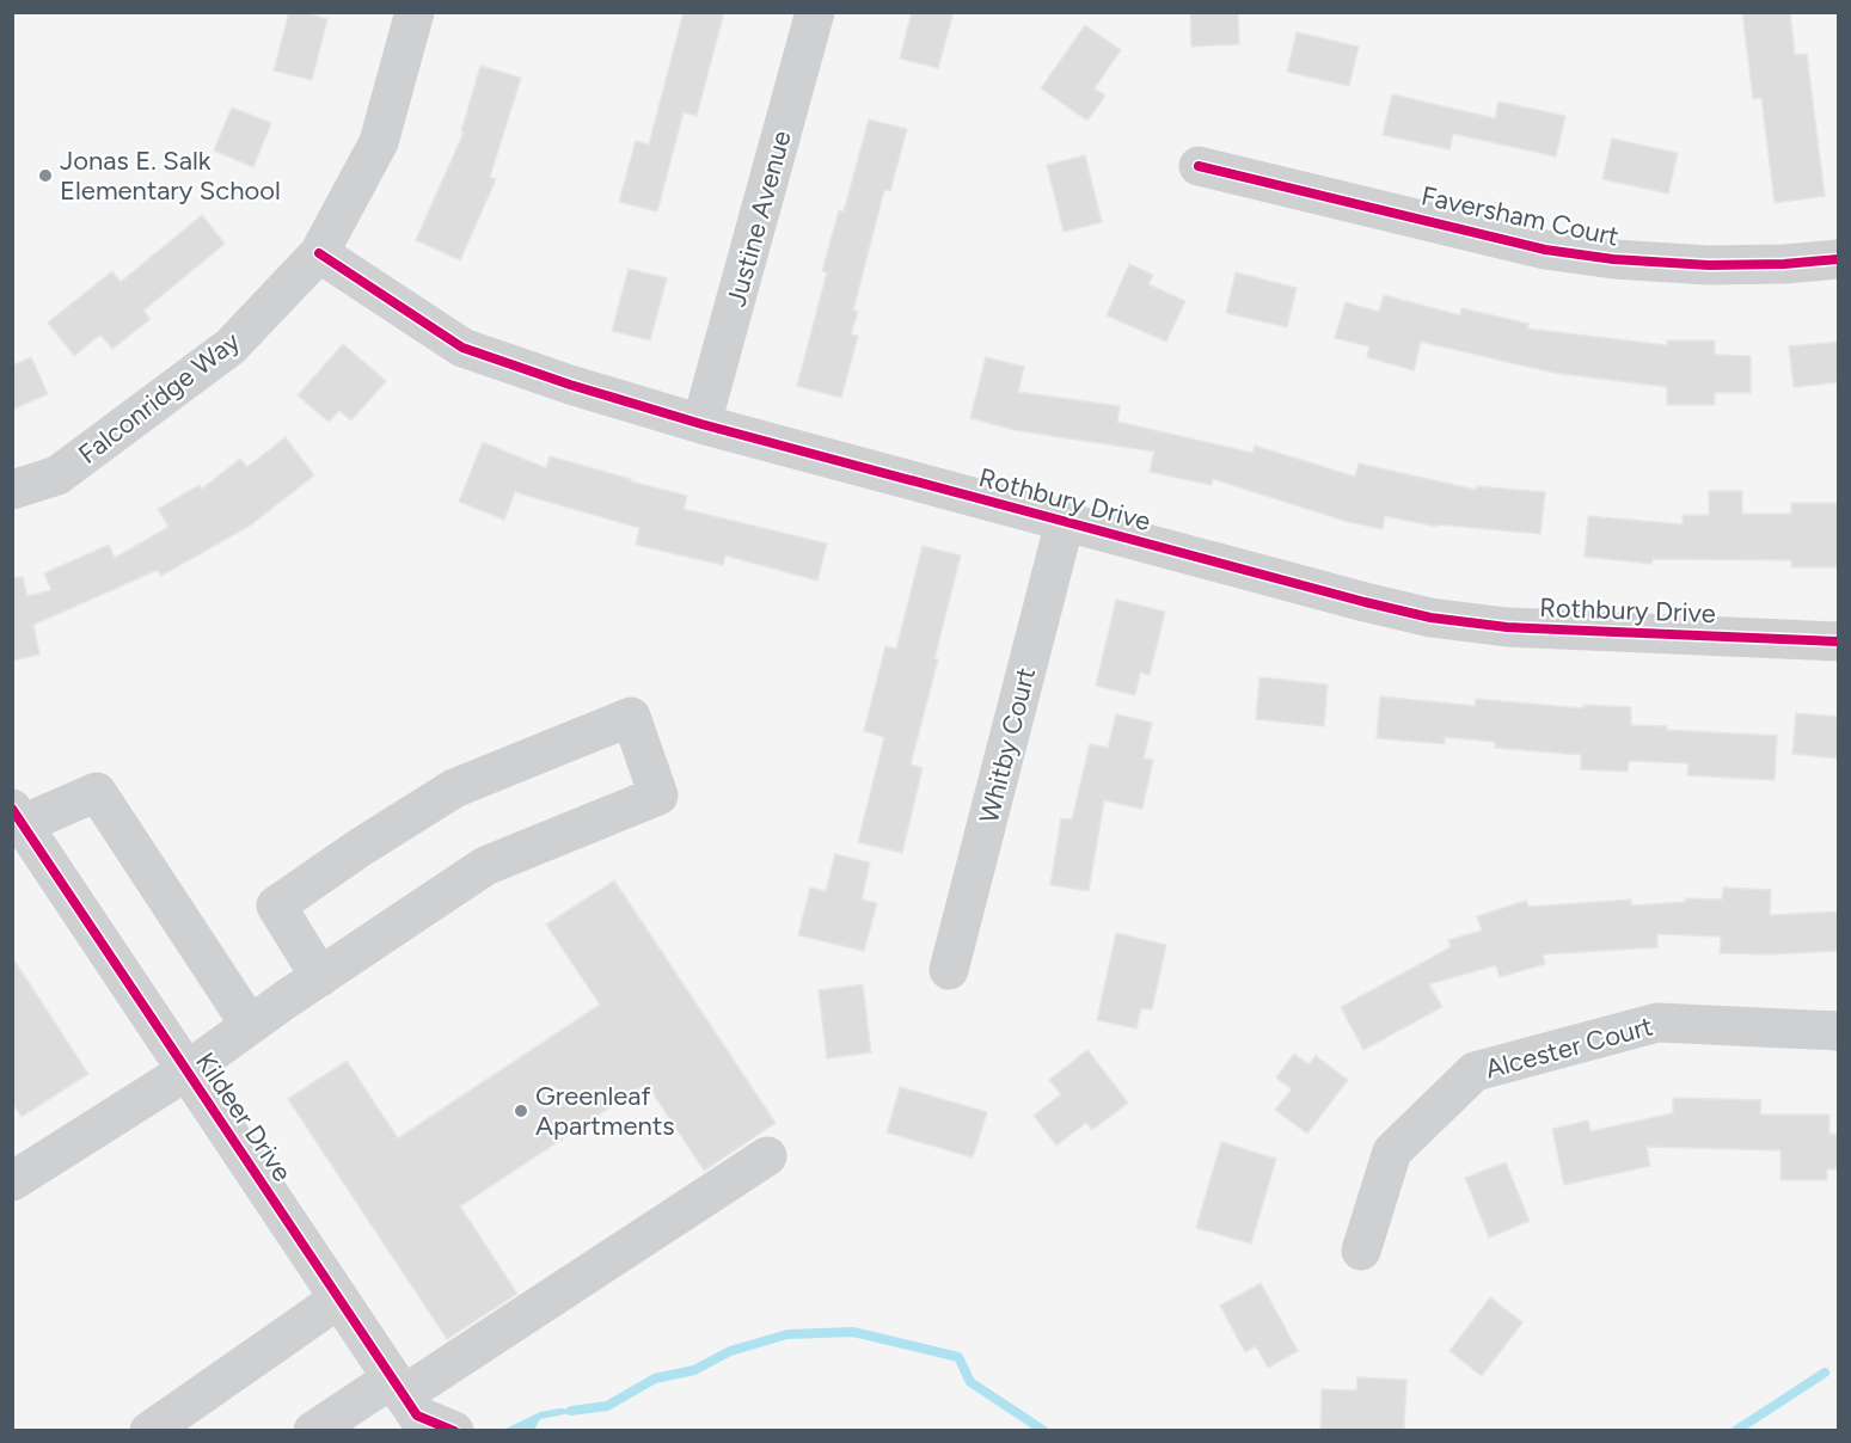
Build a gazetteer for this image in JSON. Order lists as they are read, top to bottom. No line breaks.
{"streets":{"street":["Faversham Court","Justine Avenue","Falconridge Way","Rothbury Drive","Whitby Court","Alcester Court","Kildeer Drive"]},"crossings":[["Justine Avenue","Rothbury Drive"],["Falconridge Way","Rothbury Drive"],["Rothbury Drive","Whitby Court"]],"places":["Jonas E. Salk Elementary School","Greenleaf Apartments"]}
